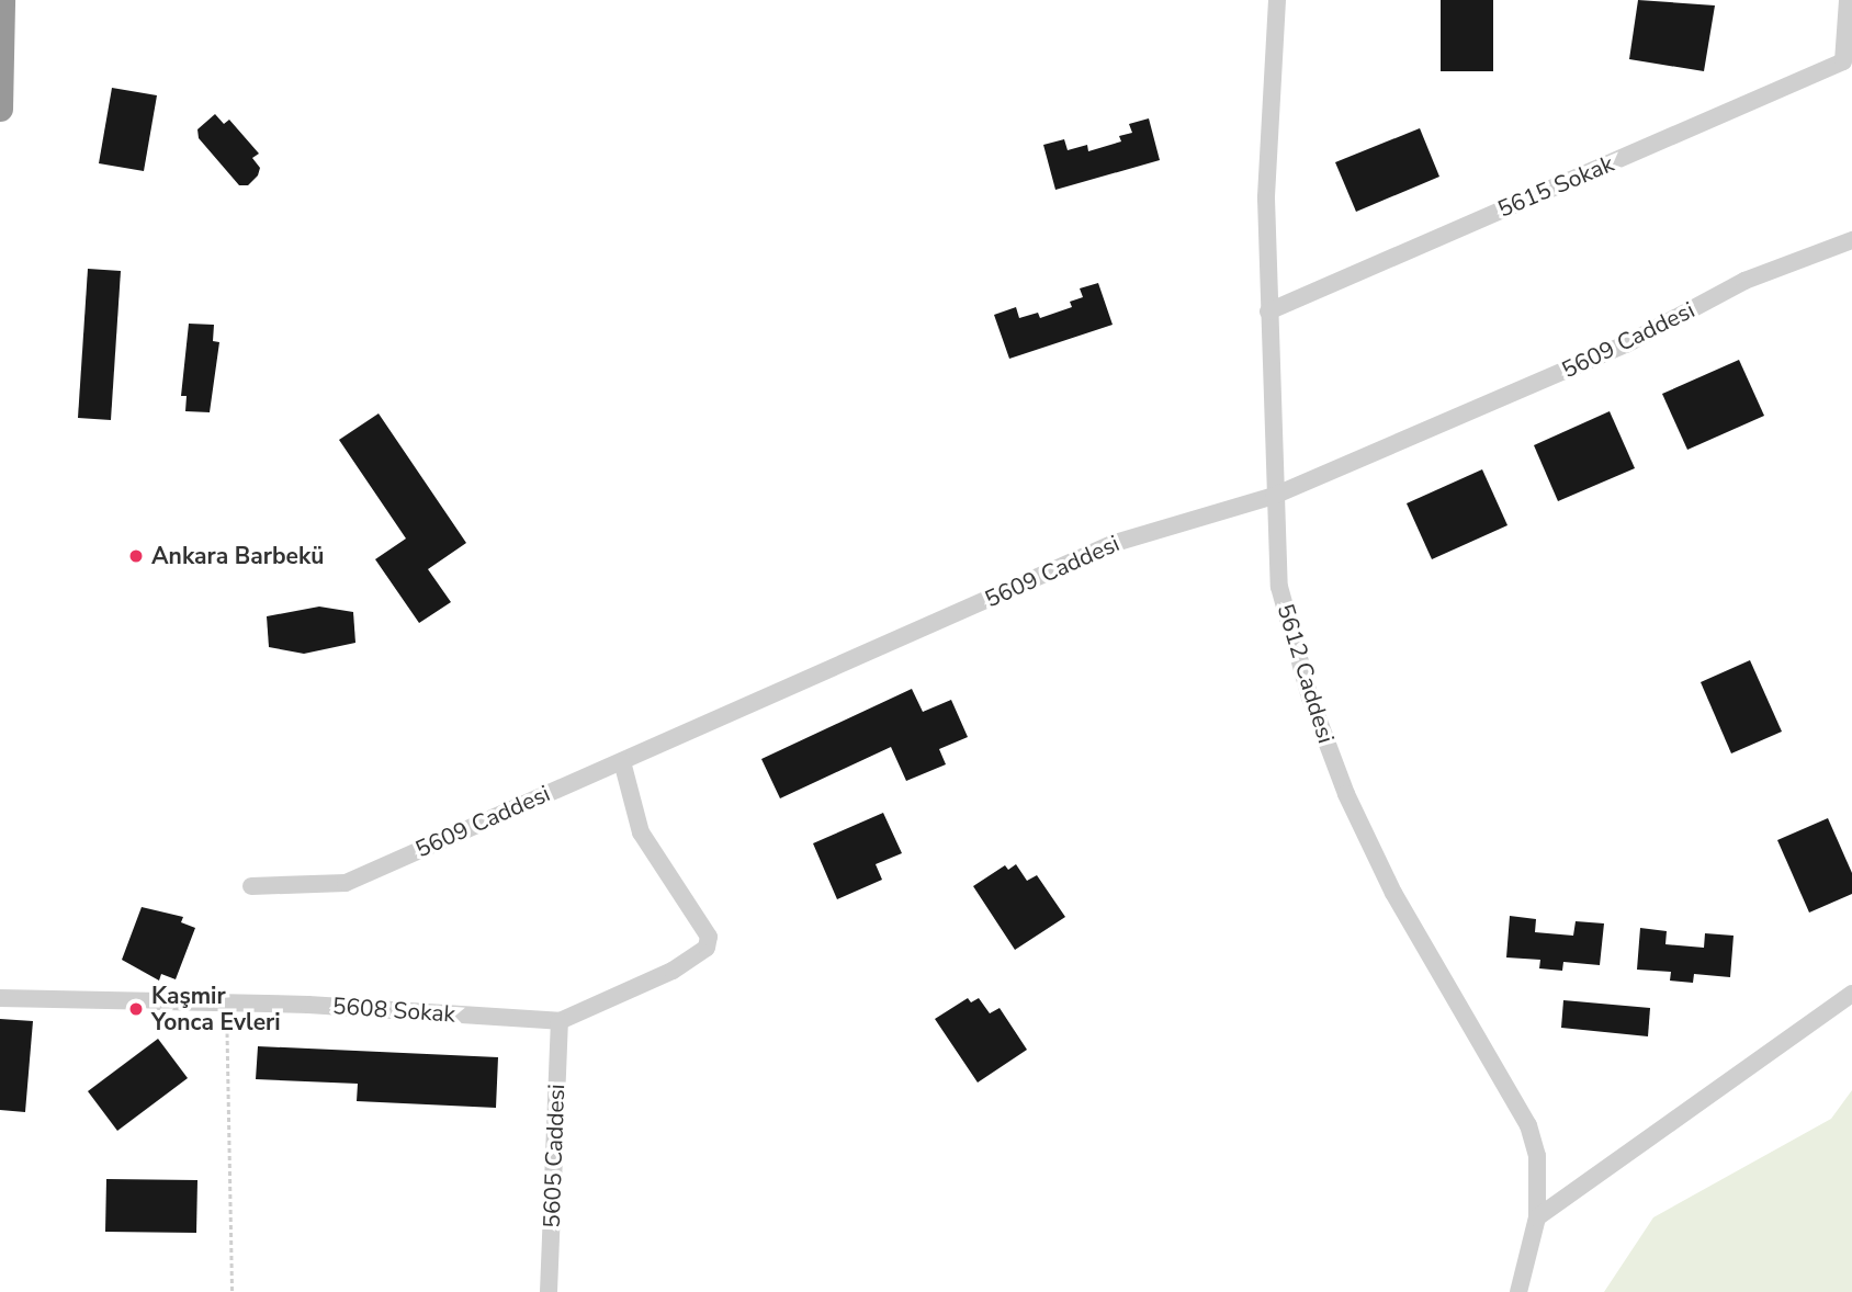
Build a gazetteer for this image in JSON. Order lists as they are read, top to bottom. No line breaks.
{"streets":{"street":["5615 Sokak","5609 Caddesi","5612 Caddesi","5608 Sokak","5605 Caddesi"]},"crossings":[["5615 Sokak","5612 Caddesi"],["5609 Caddesi","5612 Caddesi"],["5608 Sokak","5605 Caddesi"]],"places":["Ankara Barbekü","Kaşmir Yonca Evleri"]}
